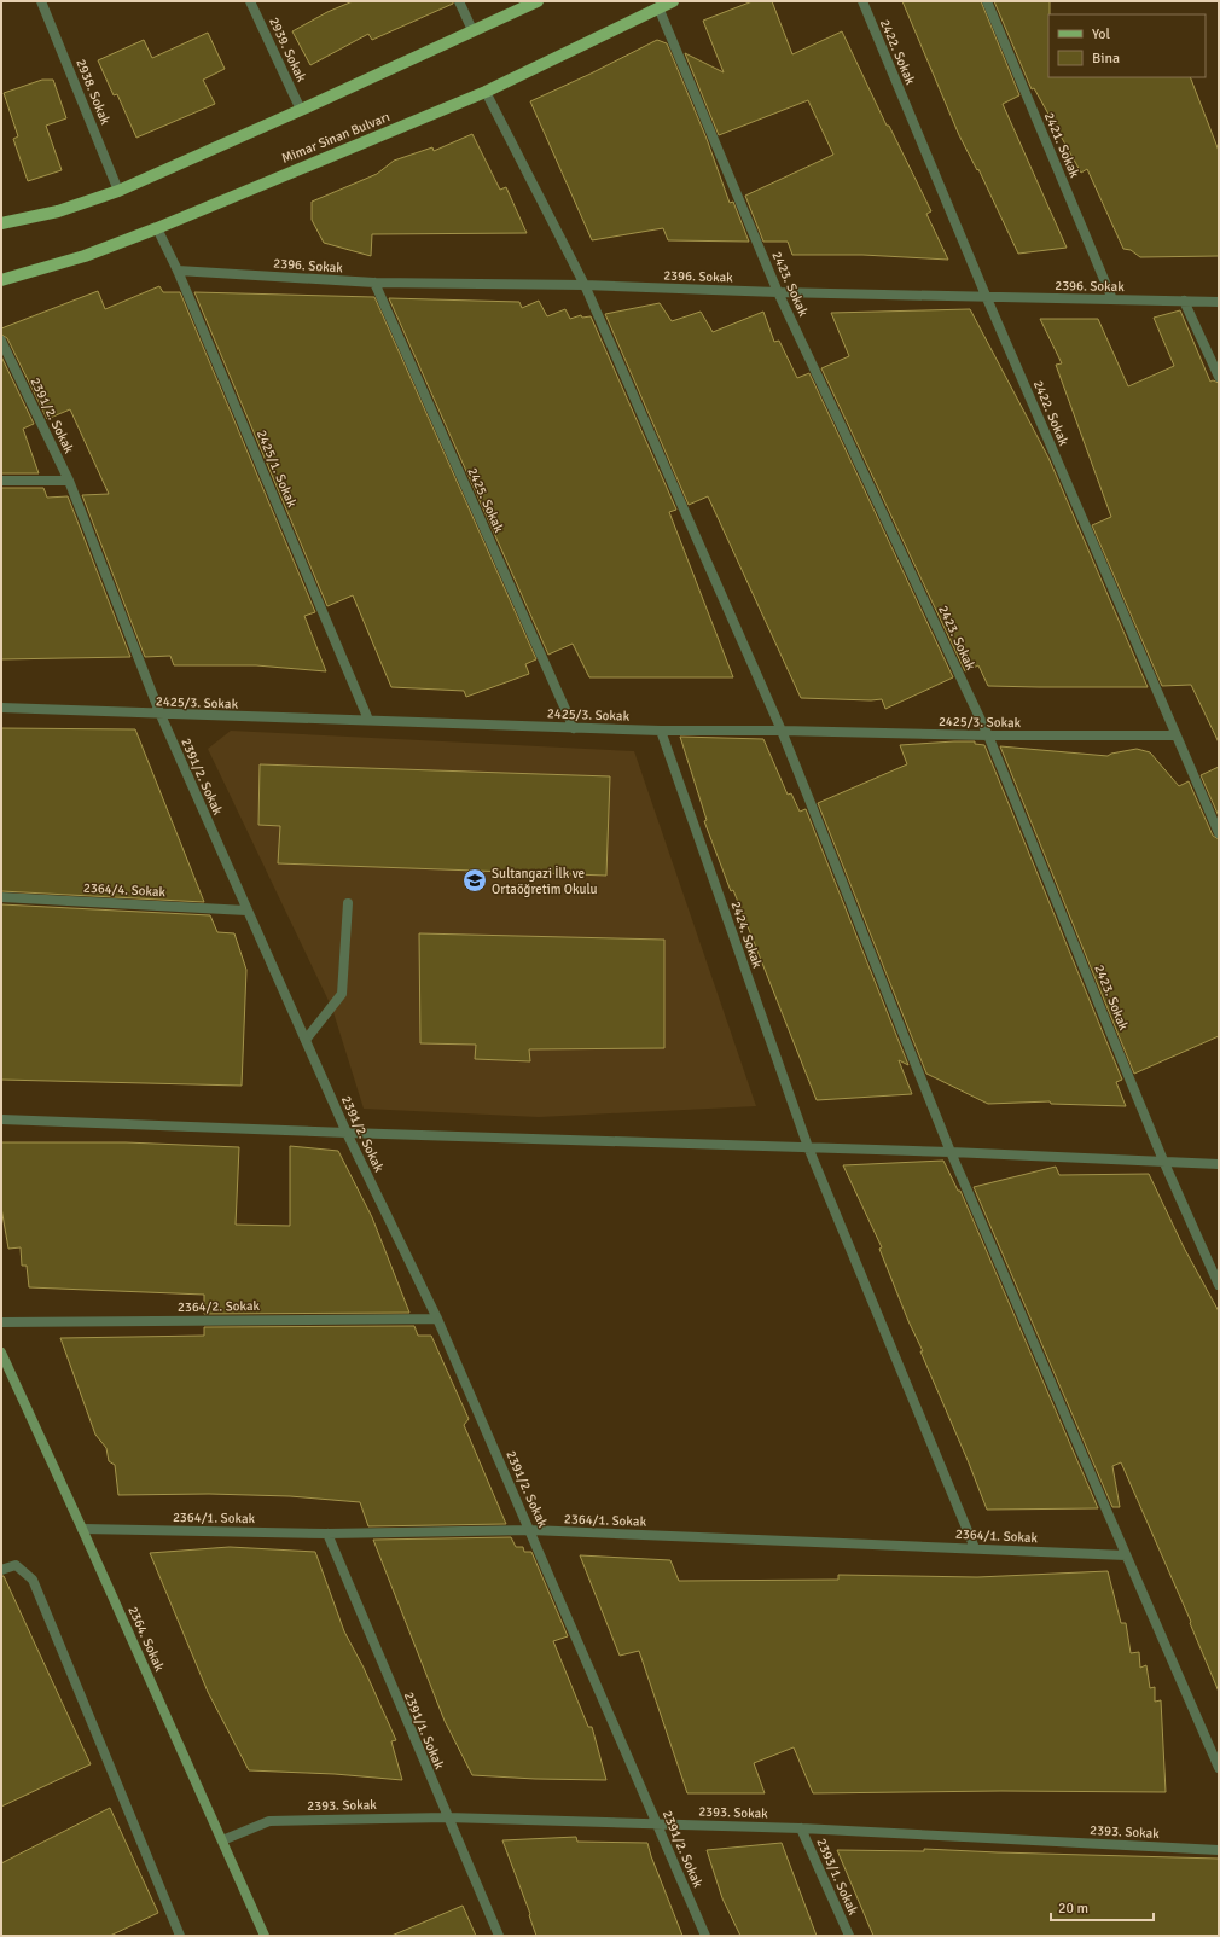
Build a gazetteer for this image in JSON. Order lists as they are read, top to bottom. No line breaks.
{"streets":{"main road":["Mimar Sinan Bulvarı"],"street":["2939. Sokak","2422. Sokak","2938. Sokak","2421. Sokak","2396. Sokak","2423. Sokak","2391/2. Sokak","2425/1. Sokak","2425. Sokak","2425/3. Sokak","2364/4. Sokak","2424. Sokak","2364/2. Sokak","2364/1. Sokak","2364. Sokak","2391/1. Sokak","2393. Sokak","2393/1. Sokak"]},"crossings":[["2422. Sokak","2396. Sokak"],["2422. Sokak","2425/3. Sokak"],["Mimar Sinan Bulvarı","2423. Sokak"],["Mimar Sinan Bulvarı","2425/1. Sokak"],["2421. Sokak","2396. Sokak"],["2396. Sokak","2423. Sokak"],["2396. Sokak","2425/1. Sokak"],["2396. Sokak","2425. Sokak"],["2423. Sokak","2425/3. Sokak"],["2391/2. Sokak","2425/3. Sokak"],["2391/2. Sokak","2364/4. Sokak"],["2391/2. Sokak","2364/2. Sokak"],["2391/2. Sokak","2364/1. Sokak"],["2391/2. Sokak","2393. Sokak"],["2425/1. Sokak","2425/3. Sokak"],["2425. Sokak","2425/3. Sokak"],["2425/3. Sokak","2424. Sokak"],["2424. Sokak","2364/1. Sokak"],["2364/1. Sokak","2364. Sokak"],["2364/1. Sokak","2391/1. Sokak"],["2364. Sokak","2393. Sokak"],["2391/1. Sokak","2393. Sokak"],["2393. Sokak","2393/1. Sokak"]],"places":{"school or university":["Sultangazi İlk ve Ortaöğretim Okulu"]},"legend":["Yol","Bina"],"scale_bar":"20 m"}
